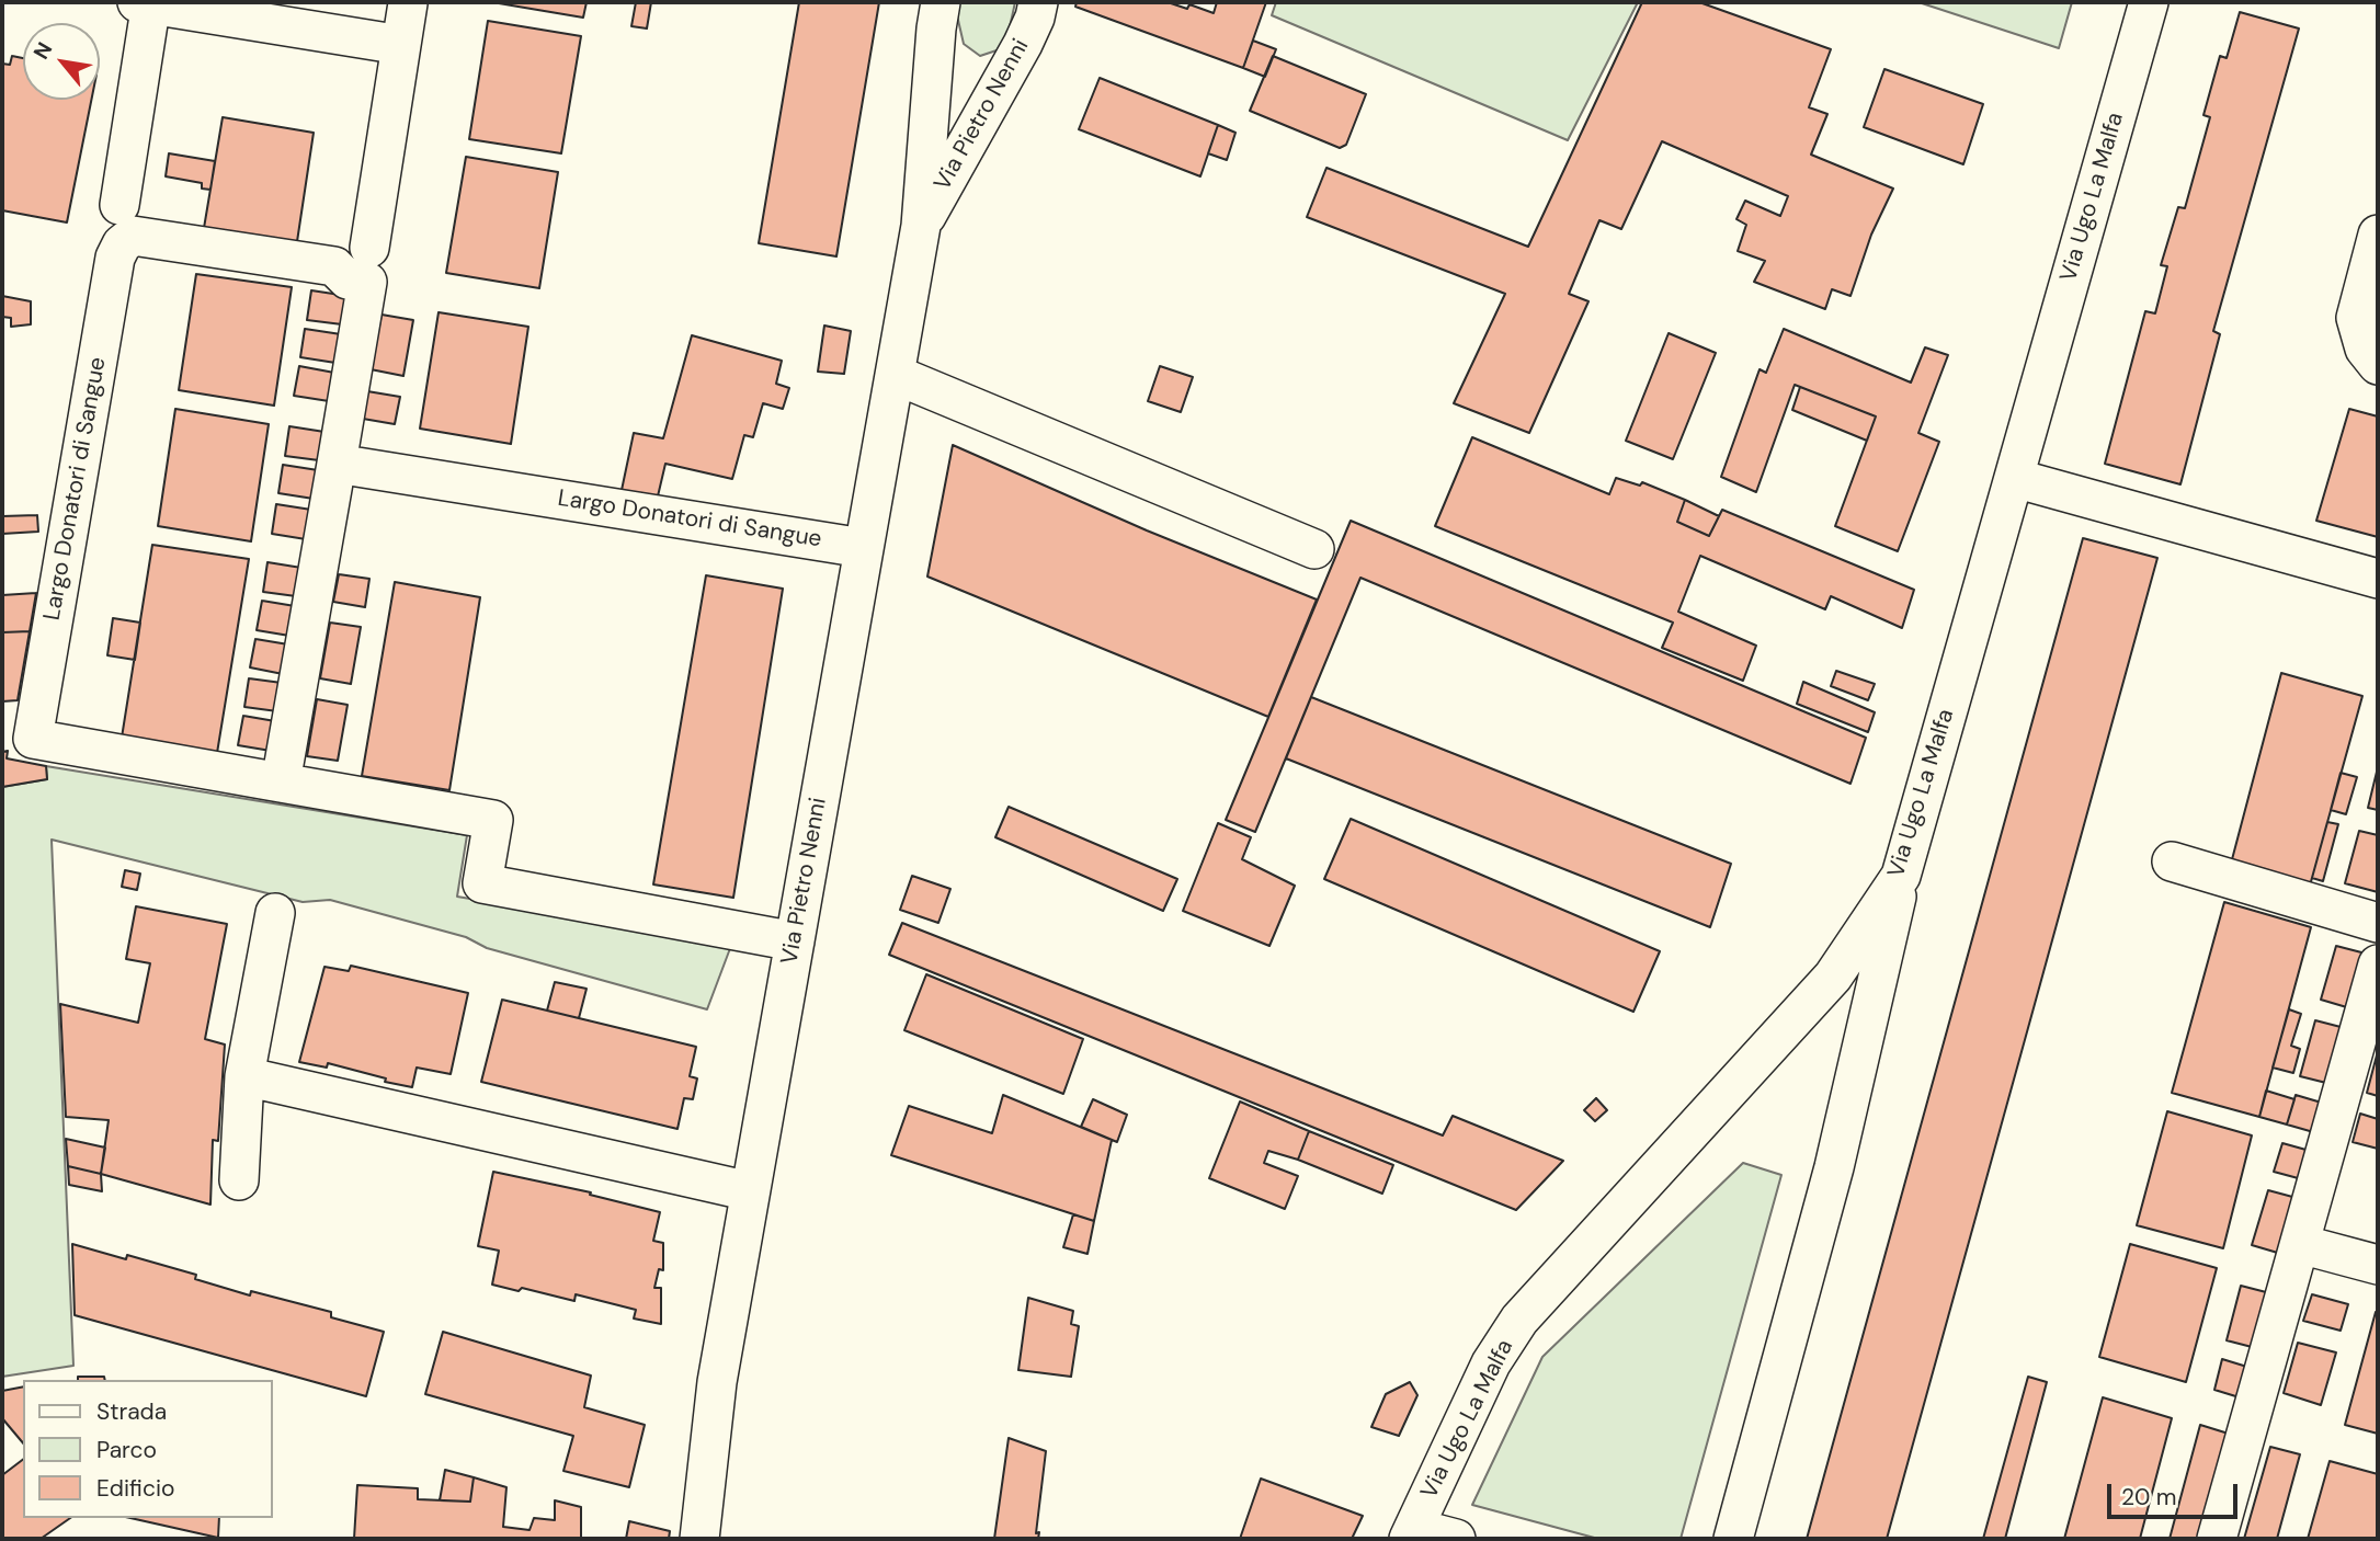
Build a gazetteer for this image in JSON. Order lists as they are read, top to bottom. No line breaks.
{"streets":{"street":["Via Pietro Nenni","Via Ugo La Malfa","Largo Donatori di Sangue"]},"crossings":[["Via Pietro Nenni","Largo Donatori di Sangue"]],"legend":["Strada","Parco","Edificio"],"scale_bar":"20 m","north":"top left"}
